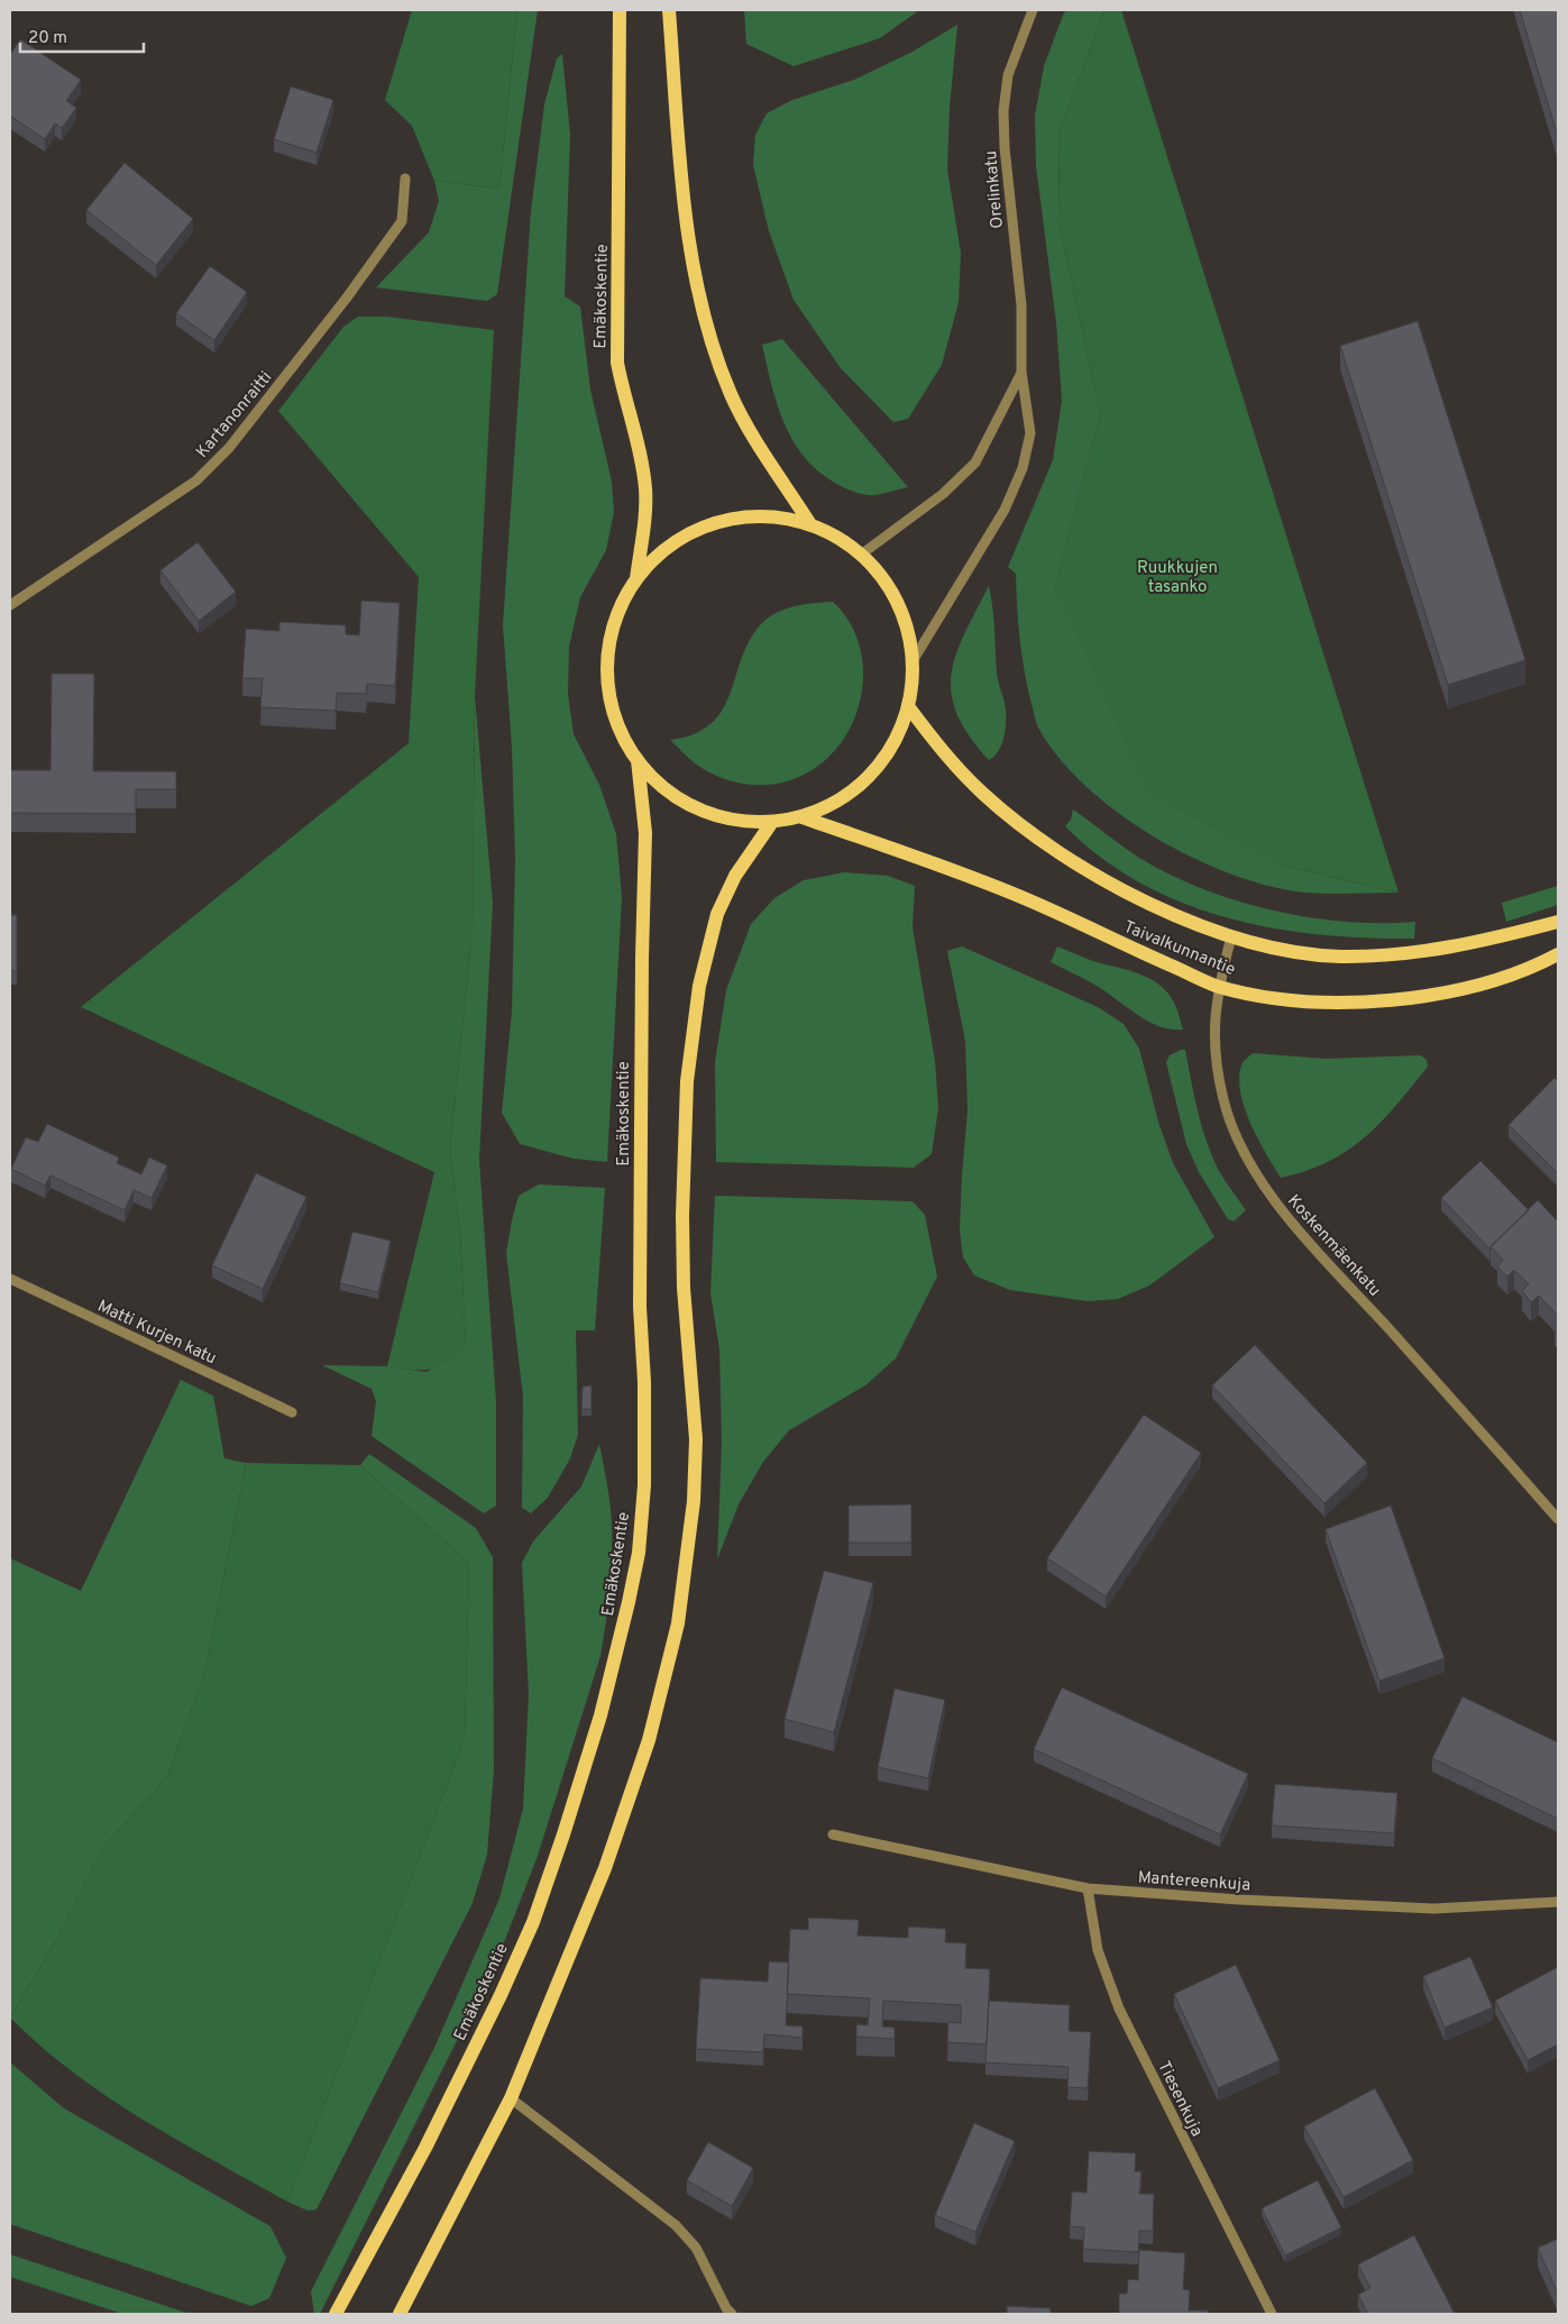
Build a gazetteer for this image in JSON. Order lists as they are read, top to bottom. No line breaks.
{"streets":{"main road":["Emäkoskentie","Taivalkunnantie"],"street":["Orelinkatu","Kartanonraitti","Koskenmäenkatu","Matti Kurjen katu","Mantereenkuja","Tiesenkuja"]},"crossings":[["Taivalkunnantie","Koskenmäenkatu"],["Mantereenkuja","Tiesenkuja"]],"parks":["Ruukkujen tasanko"],"scale_bar":"20 m"}
